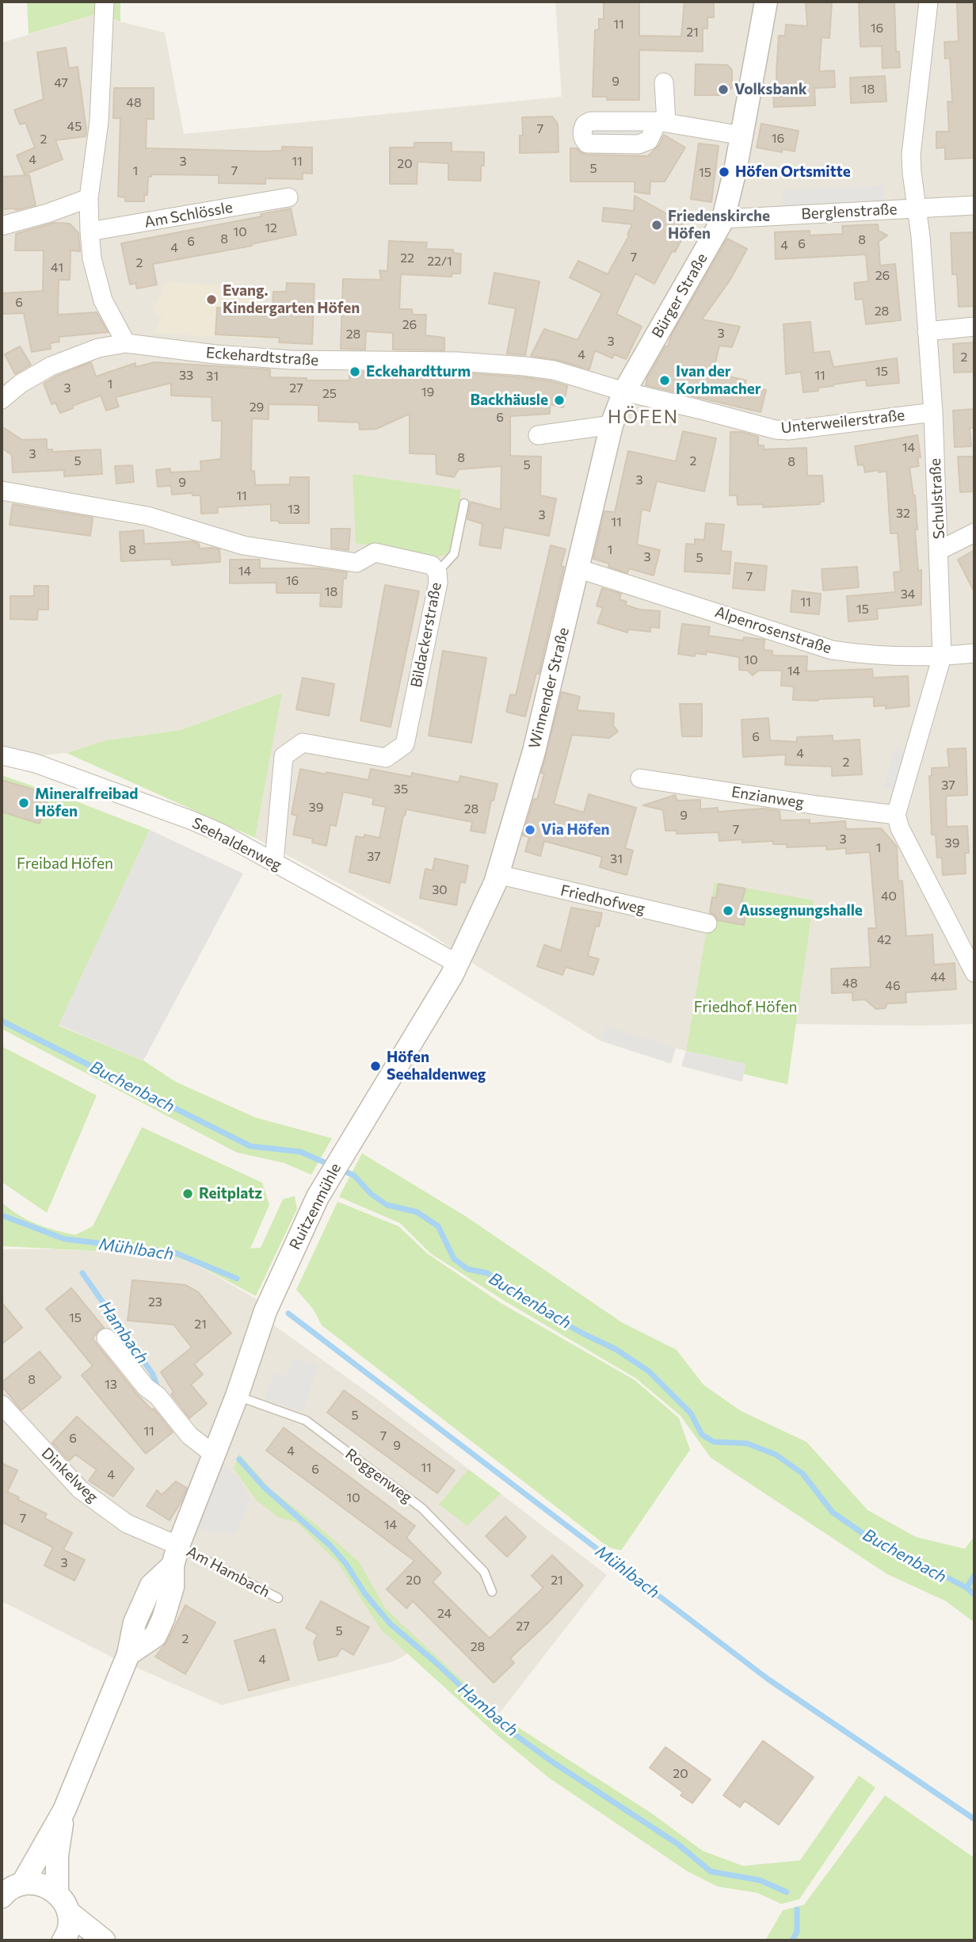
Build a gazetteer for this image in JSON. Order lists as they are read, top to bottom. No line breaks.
{"streets":{"street":["Berglenstraße","Am Schlössle","Bürger Straße","Eckehardtstraße","Unterweilerstraße","Schulstraße","Alpenrosenstraße","Bildackerstraße","Winnender Straße","Enzianweg","Seehaldenweg","Friedhofweg","Ruitzenmühle","Dinkelweg"],"lane":["Roggenweg","Am Hambach"]},"crossings":[["Berglenstraße","Bürger Straße"],["Berglenstraße","Schulstraße"],["Bürger Straße","Eckehardtstraße"],["Bürger Straße","Unterweilerstraße"],["Bürger Straße","Winnender Straße"],["Eckehardtstraße","Unterweilerstraße"],["Eckehardtstraße","Winnender Straße"],["Unterweilerstraße","Schulstraße"],["Unterweilerstraße","Winnender Straße"],["Schulstraße","Alpenrosenstraße"],["Schulstraße","Enzianweg"],["Alpenrosenstraße","Winnender Straße"],["Bildackerstraße","Seehaldenweg"],["Winnender Straße","Seehaldenweg"],["Winnender Straße","Friedhofweg"],["Winnender Straße","Ruitzenmühle"],["Seehaldenweg","Ruitzenmühle"],["Ruitzenmühle","Dinkelweg"],["Ruitzenmühle","Roggenweg"],["Ruitzenmühle","Am Hambach"],["Dinkelweg","Am Hambach"]],"districts":["HÖFEN"],"water":["Buchenbach","Mühlbach","Hambach"],"parks":["Freibad Höfen","Friedhof Höfen"],"places":["Volksbank","Höfen Ortsmitte","Friedenskirche Höfen","Evang. Kindergarten Höfen","Eckehardtturm","Ivan der Korbmacher","Backhäusle","Mineralfreibad Höfen","Via Höfen","Aussegnungshalle","Höfen Seehaldenweg","Reitplatz"],"house_numbers":["11","16","21","9","47","18","48","45","7","16","2","4","3","11","20","5","1","7","15","12","10","8","8","6","6","4","4","7","22","22/1","2","41","26","6","28","26","3","28","3","4","2","15","33","11","31","1","3","27","19","25","29","6","14","3","8","5","2","8","5","3","9","11","13","32","3","11","8","1","3","5","14","7","16","18","34","11","15","10","14","6","4","2","37","35","39","28","9","7","3","39","1","37","31","30","40","42","44","48","46","23","15","21","8","13","5","11","7","6","9","4","11","6","4","10","7","14","3","20","21","24","27","5","2","28","4","20"]}
